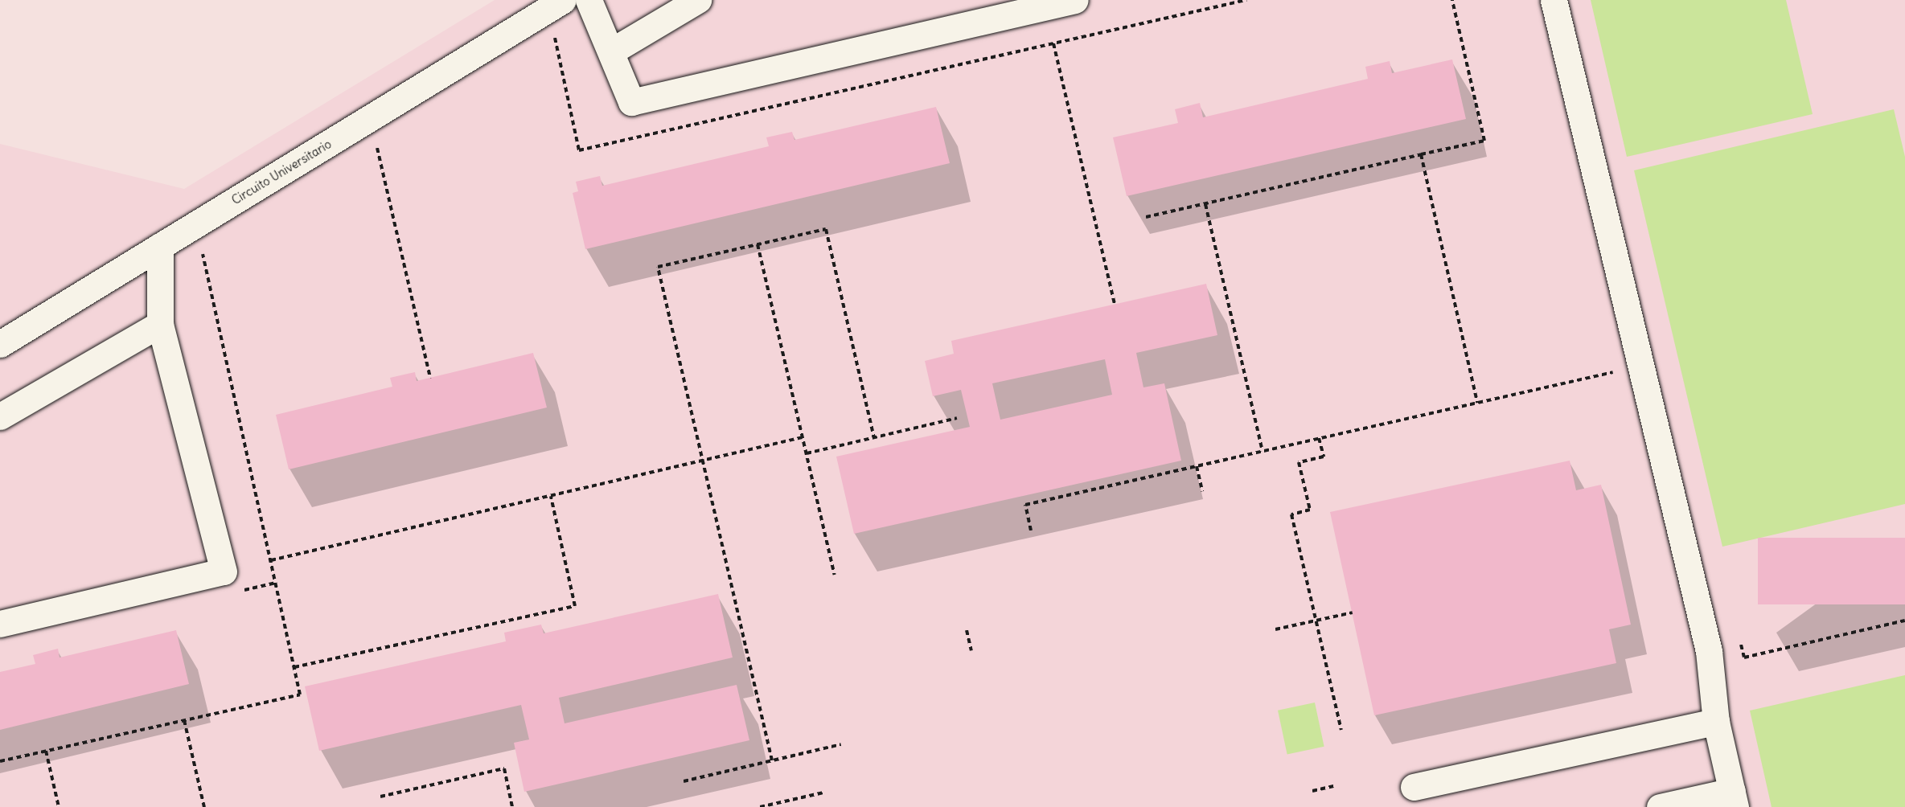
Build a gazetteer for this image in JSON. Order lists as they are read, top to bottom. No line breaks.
{"streets":{"street":["Circuito Universitario"]}}
